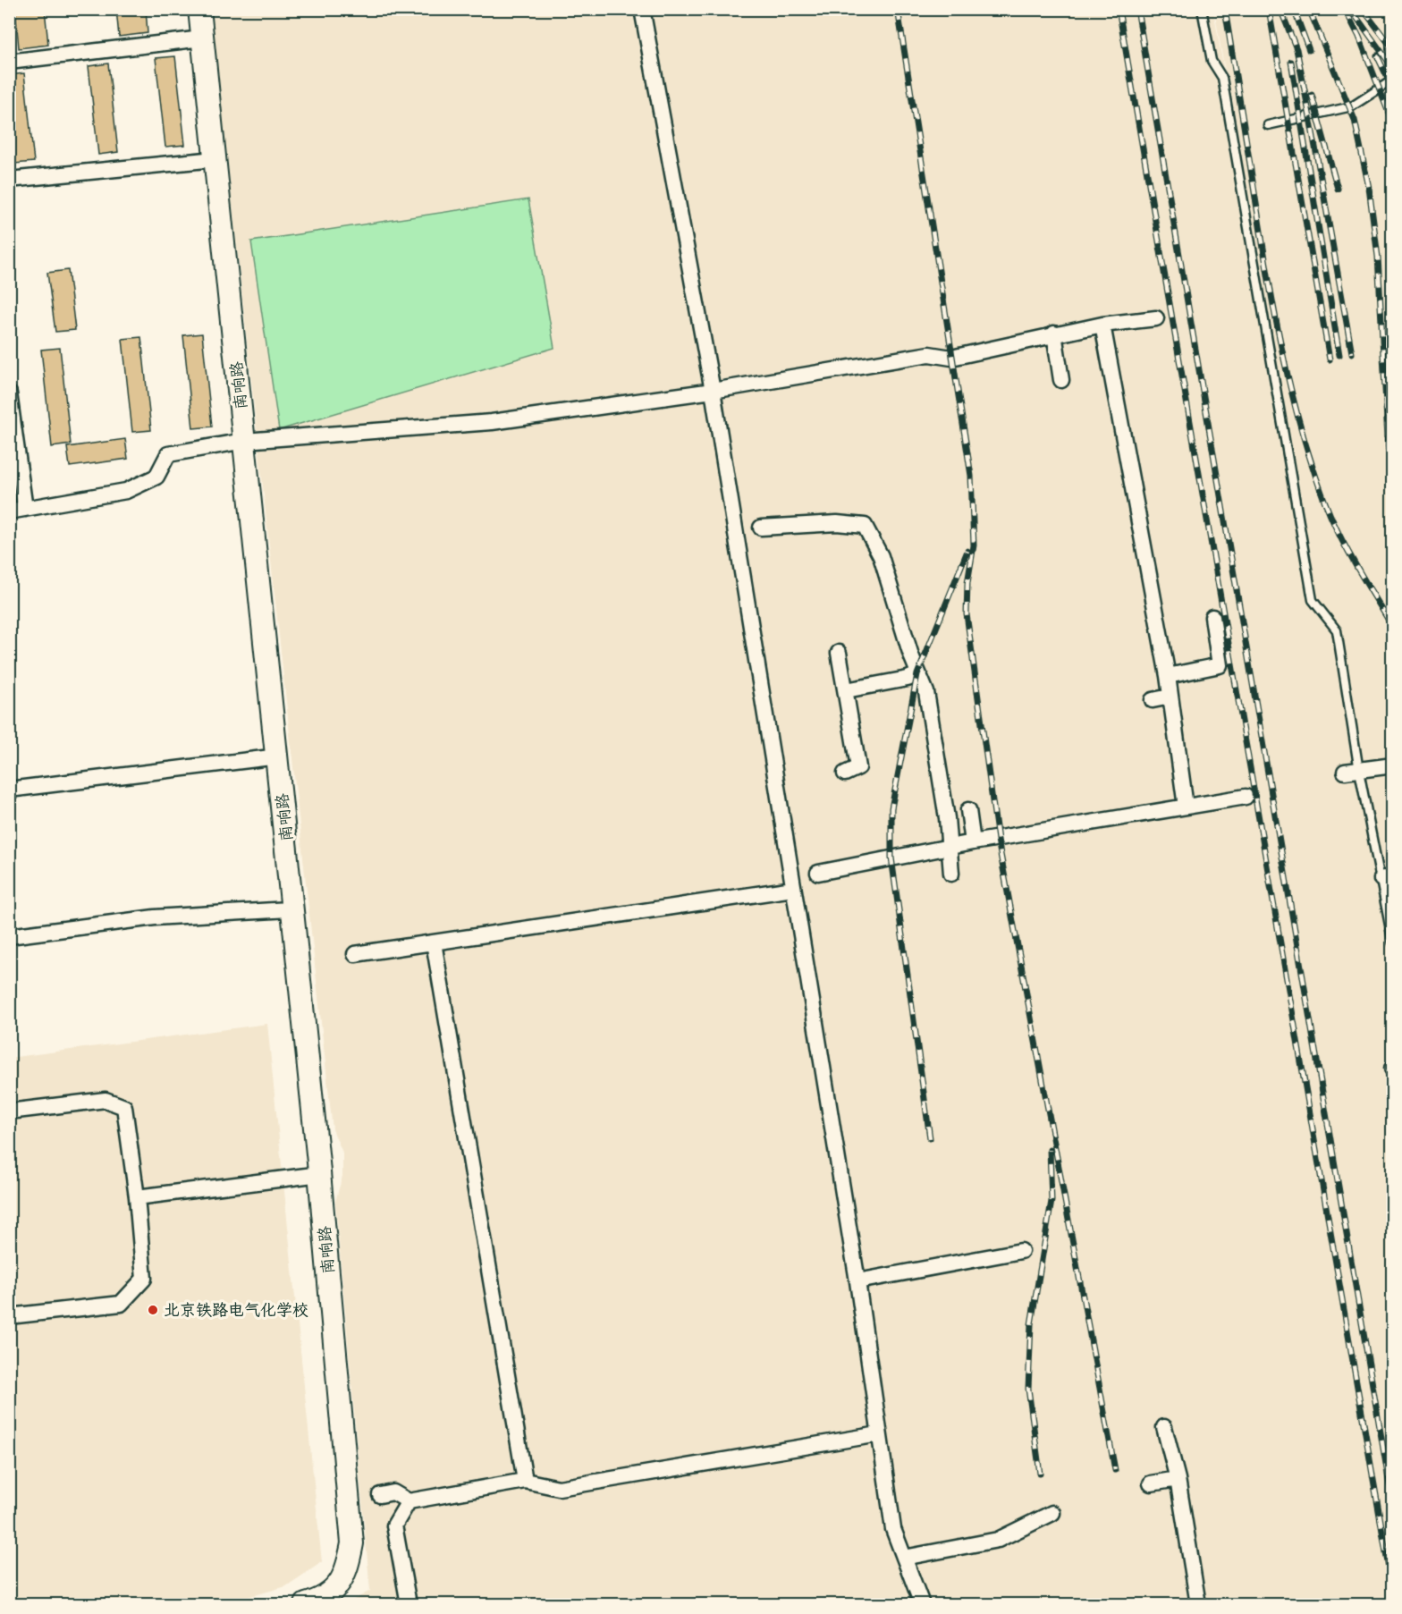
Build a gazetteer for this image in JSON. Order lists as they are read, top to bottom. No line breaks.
{"streets":{"street":["南响路"]},"places":["北京铁路电气化学校"]}
